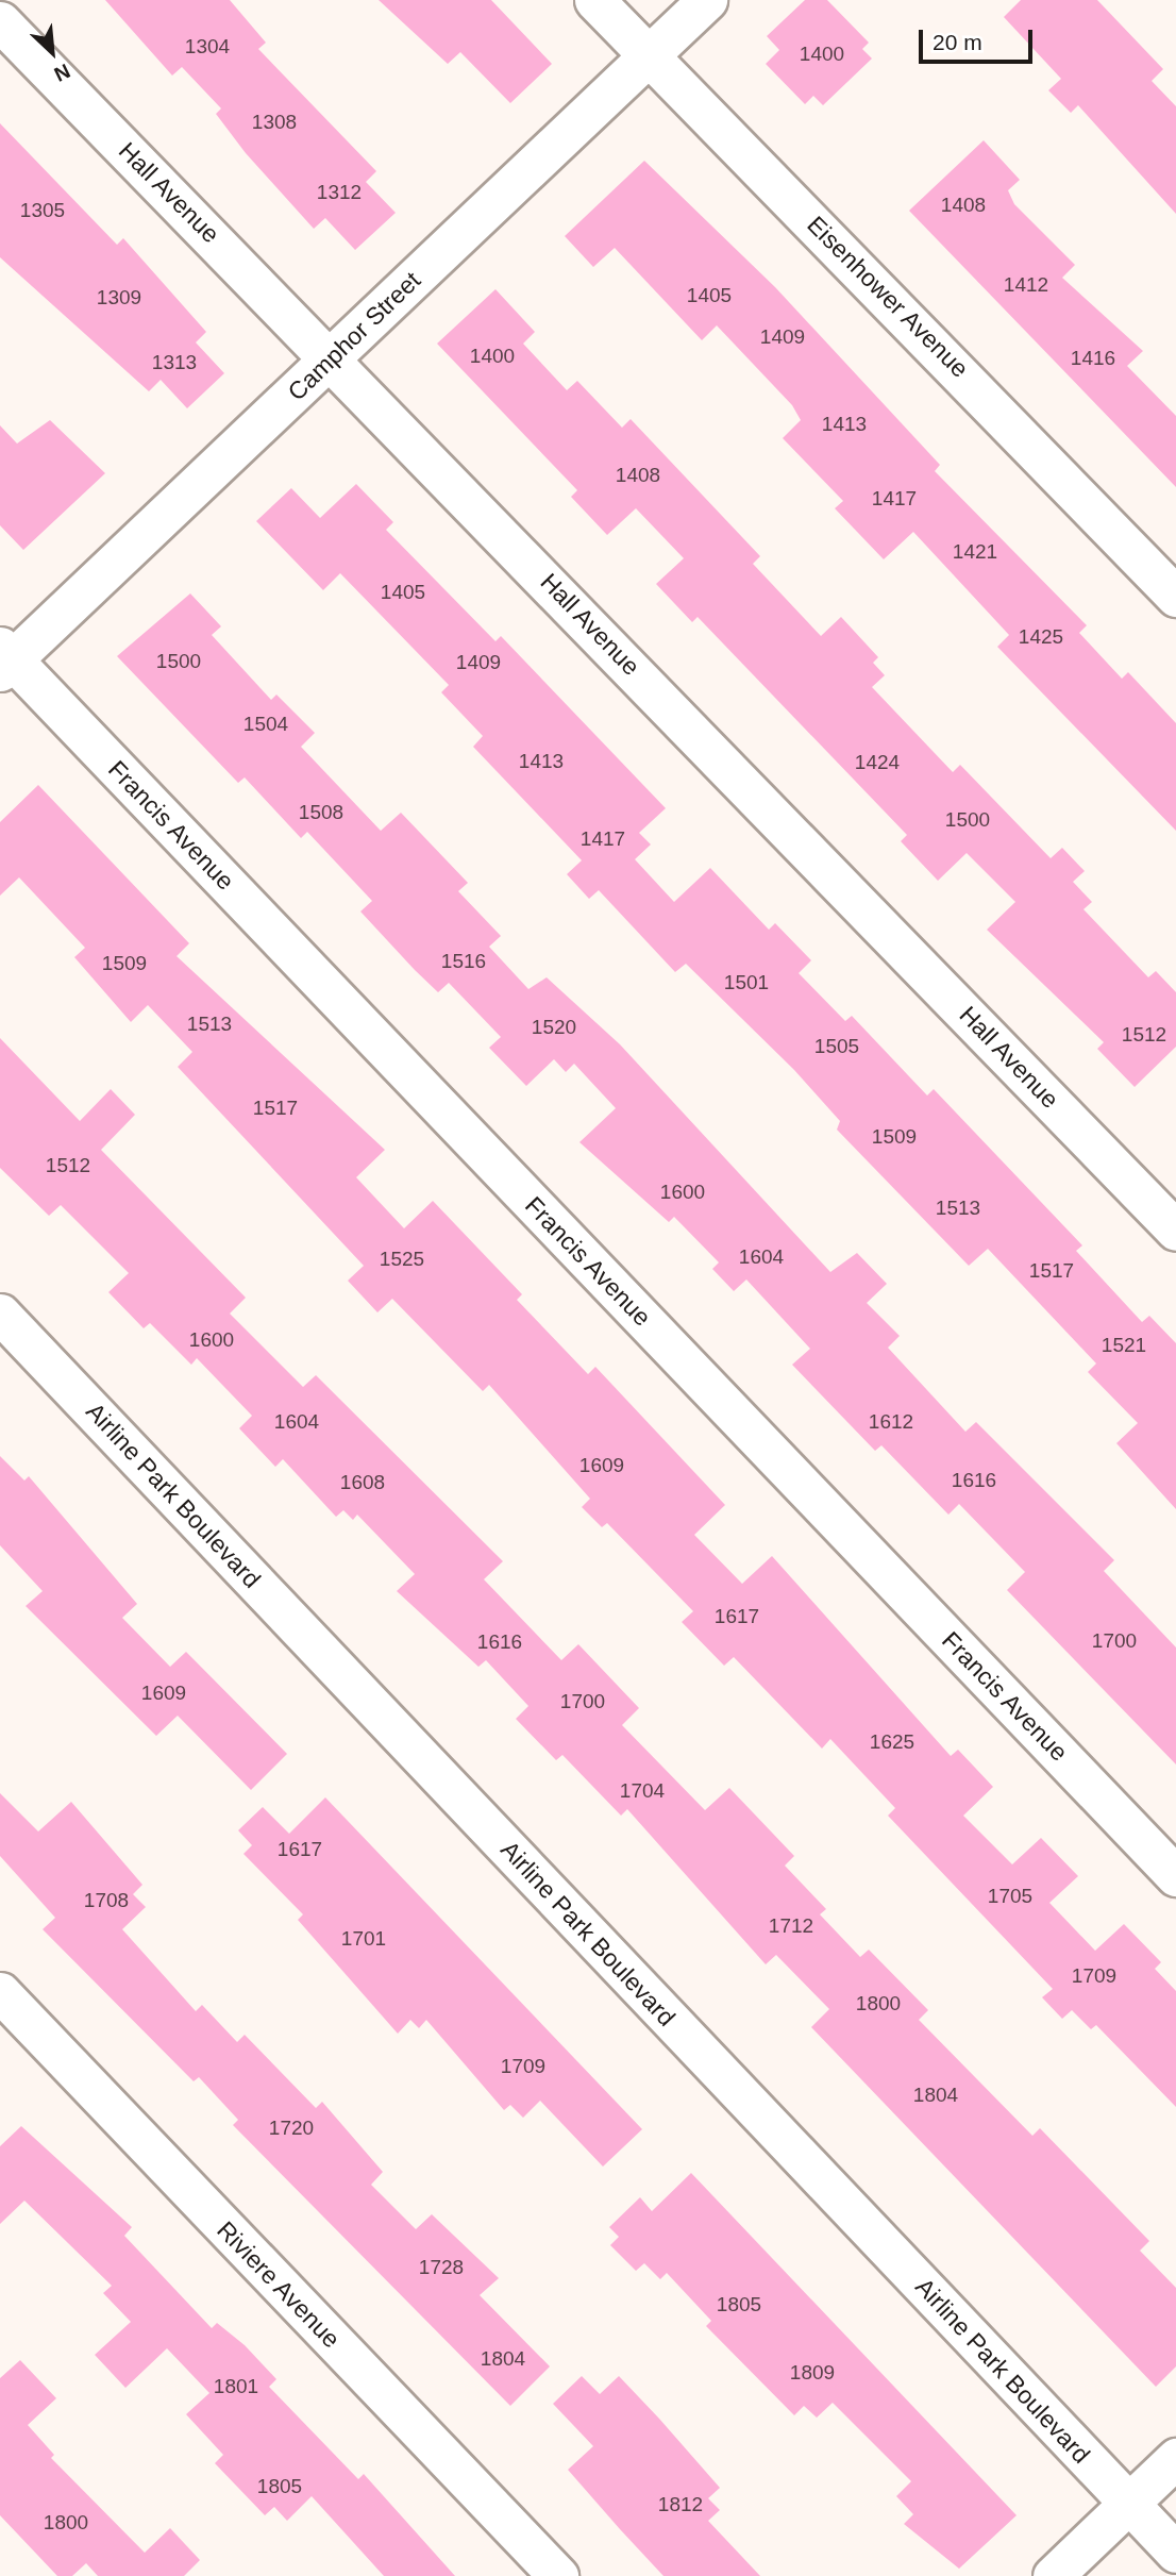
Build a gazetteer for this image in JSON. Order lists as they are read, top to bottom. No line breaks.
{"streets":{"street":["Hall Avenue","Eisenhower Avenue","Camphor Street","Francis Avenue","Airline Park Boulevard","Riviere Avenue"]},"crossings":[["Hall Avenue","Camphor Street"],["Eisenhower Avenue","Camphor Street"],["Camphor Street","Francis Avenue"]],"house_numbers":["1304","1400","1308","1312","1408","1305","1412","1405","1309","1409","1400","1416","1313","1413","1408","1417","1421","1405","1425","1500","1409","1504","1413","1424","1508","1500","1417","1516","1509","1501","1513","1520","1512","1505","1517","1509","1512","1600","1513","1604","1525","1517","1600","1521","1604","1612","1609","1616","1608","1617","1700","1616","1609","1700","1625","1704","1617","1705","1708","1712","1701","1709","1800","1709","1804","1720","1728","1805","1804","1809","1801","1805","1812","1800"],"scale_bar":"20 m","north":"bottom right"}
